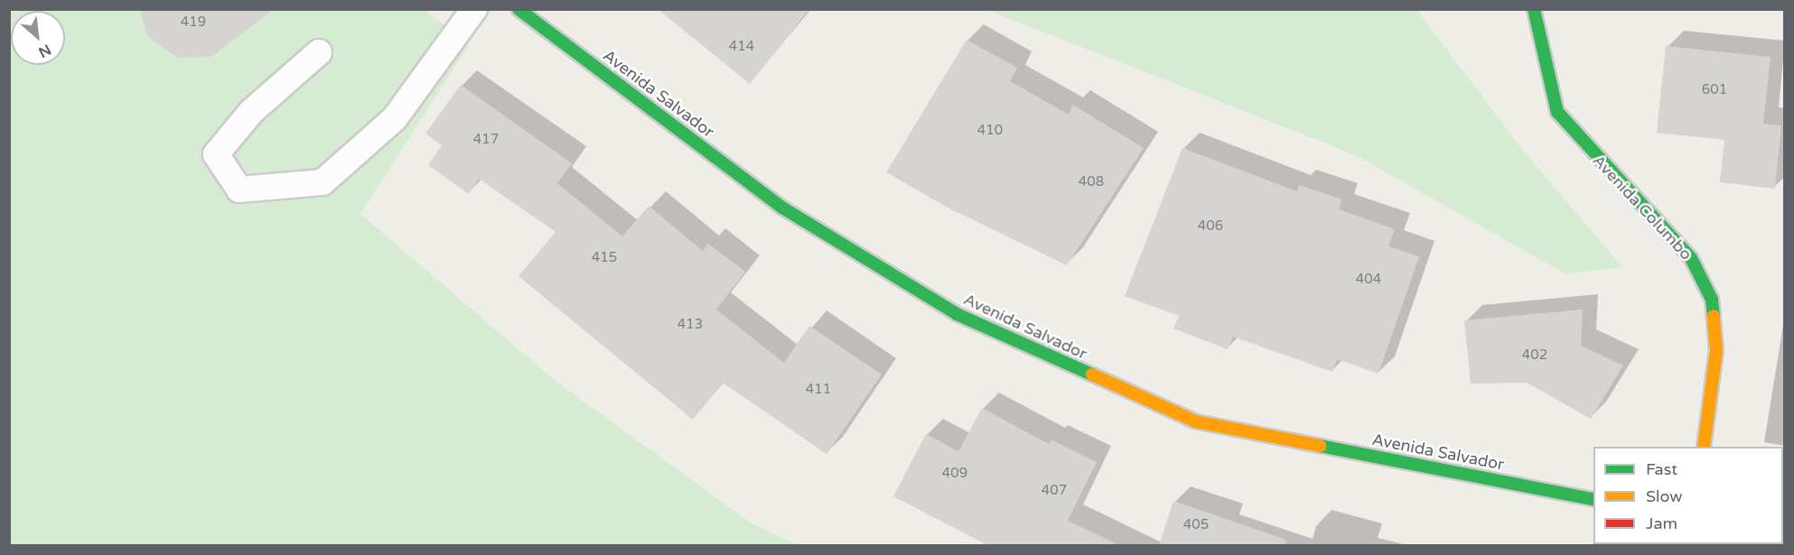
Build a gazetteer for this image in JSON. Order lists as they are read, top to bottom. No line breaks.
{"streets":{"street":["Avenida Salvador","Avenida Columbo"]},"house_numbers":["419","414","601","410","417","408","406","415","404","413","402","411","409","407","405"],"legend":["Fast","Slow","Jam"],"north":"bottom right"}
